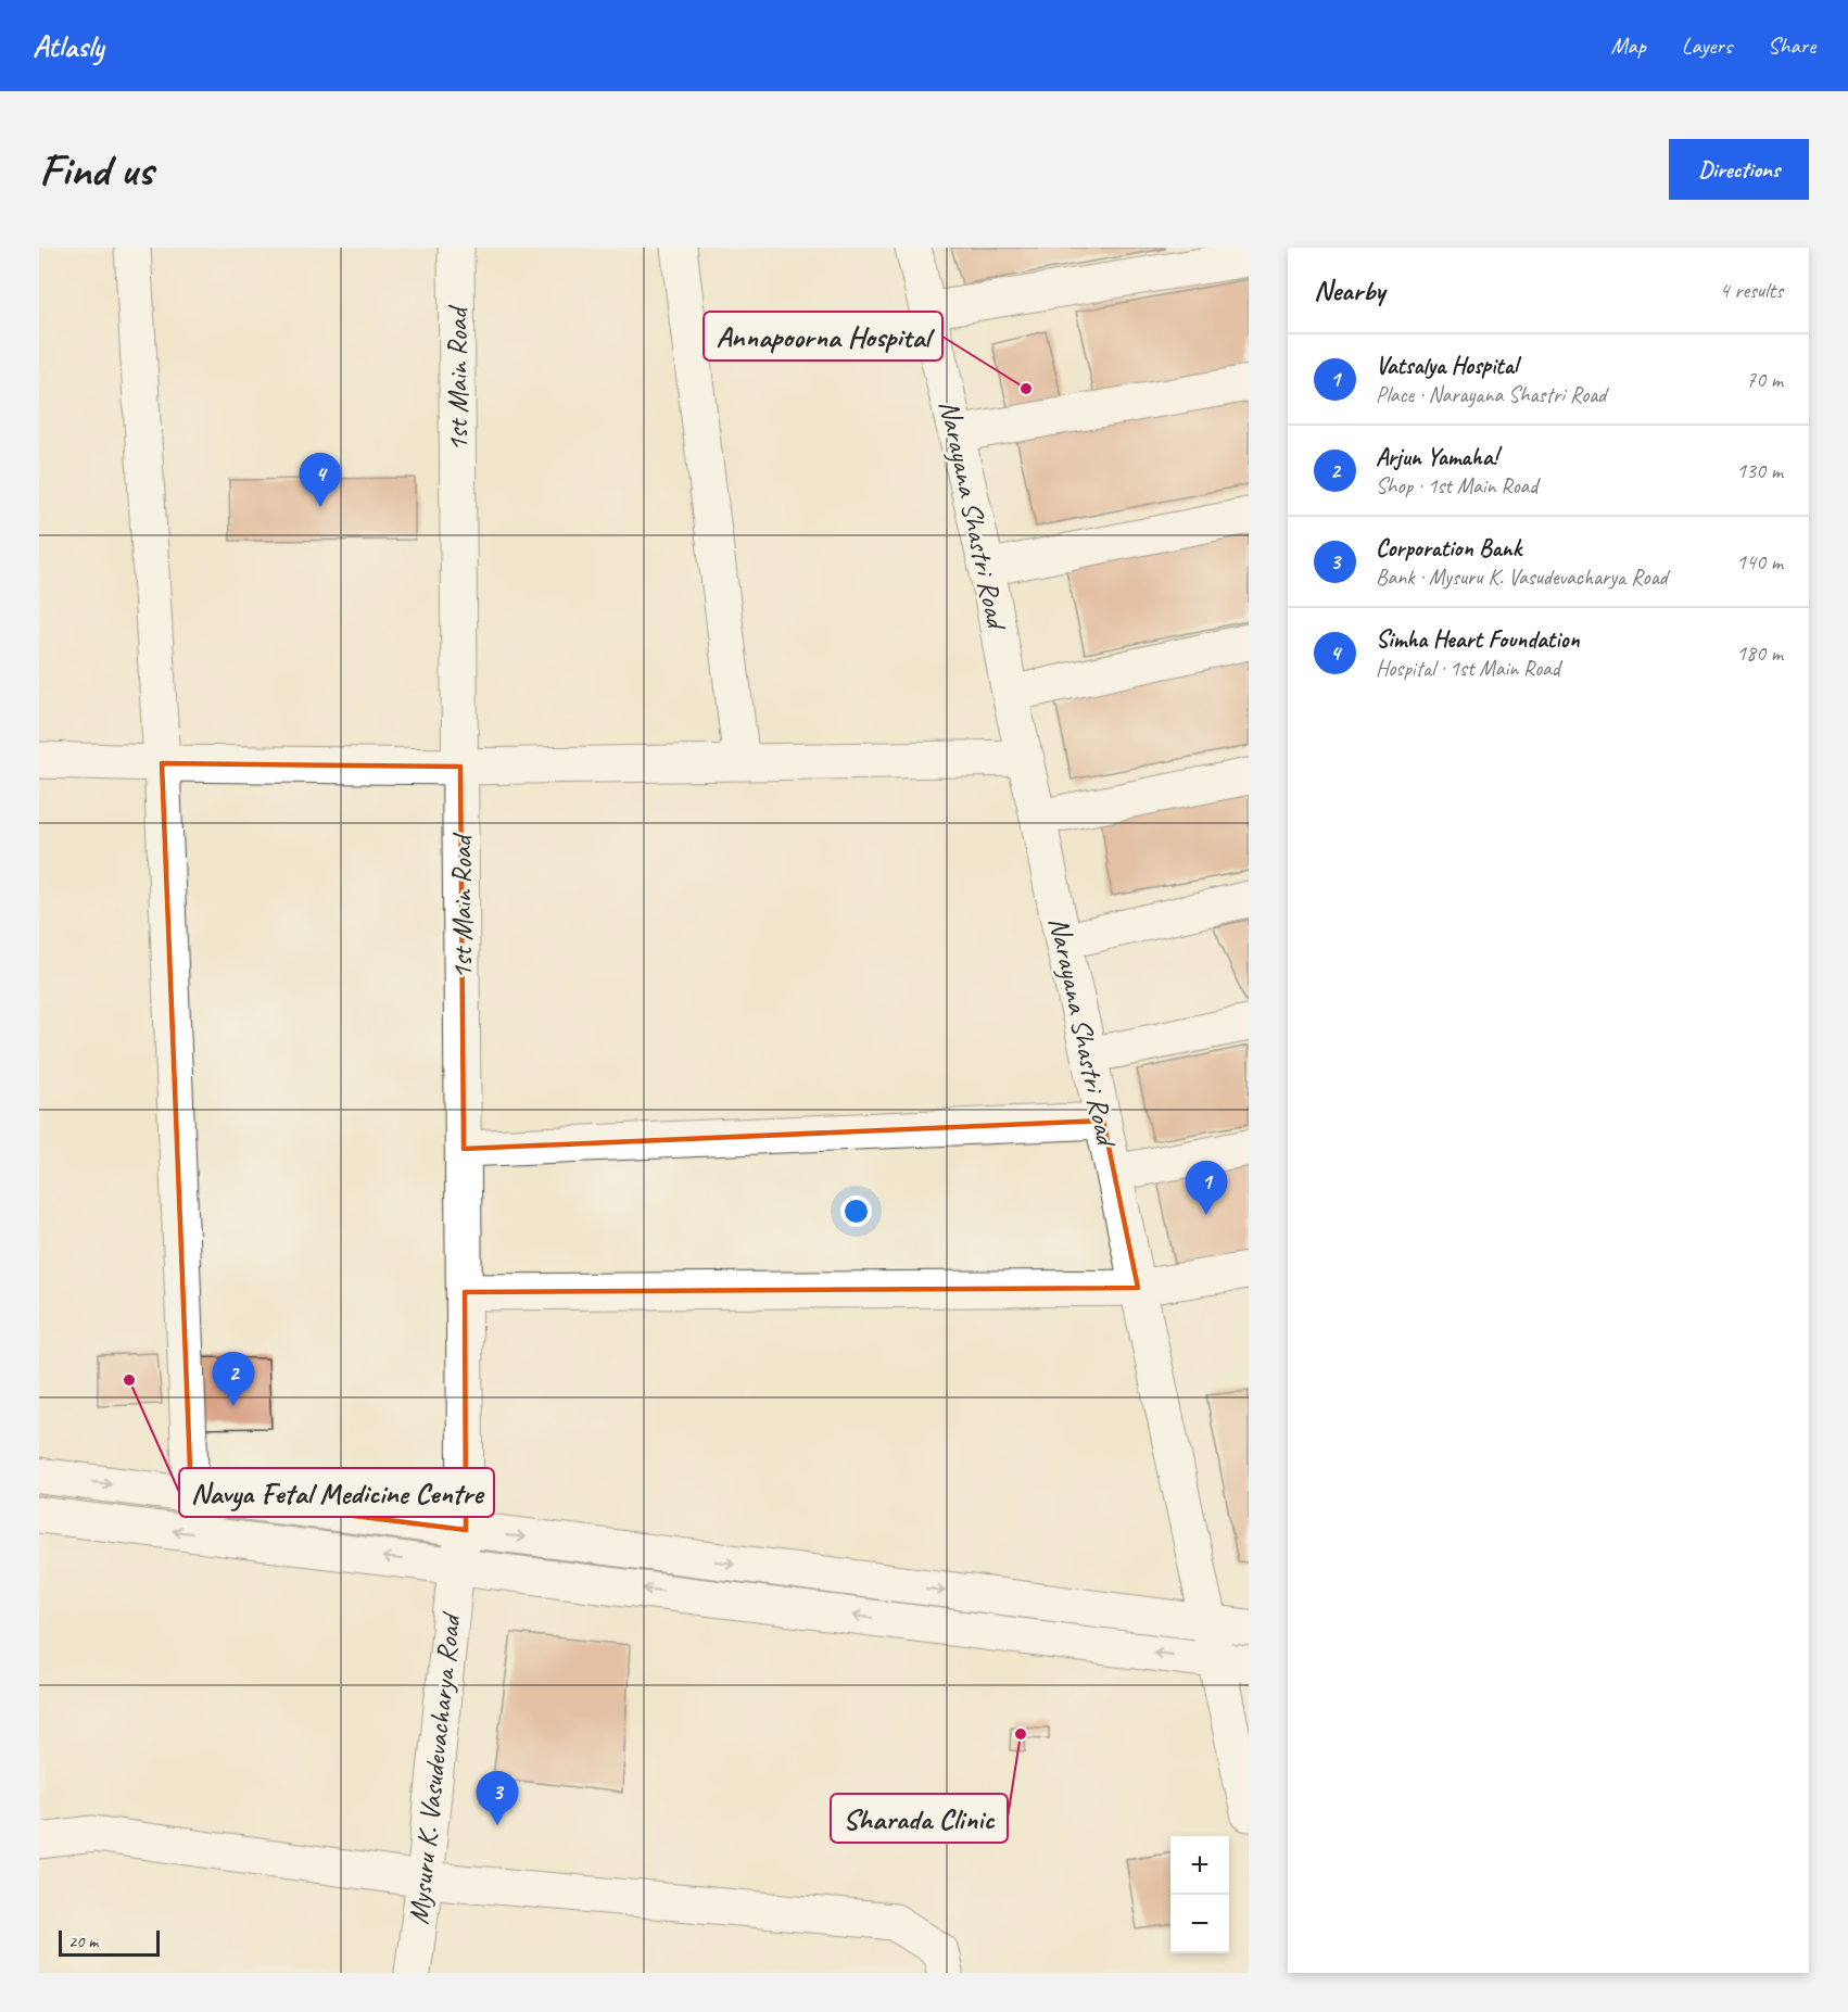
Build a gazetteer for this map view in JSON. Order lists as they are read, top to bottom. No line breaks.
{"streets":{"street":["1st Main Road","Narayana Shastri Road","Mysuru K. Vasudevacharya Road"]},"crossings":[["1st Main Road","Mysuru K. Vasudevacharya Road"]],"places":["Annapoorna Hospital","Navya Fetal Medicine Centre","Sharada Clinic"],"scale_bar":"20 m","page":{"header":"Atlasly","nav":["Map","Layers","Share"],"buttons":"Directions","title":"Find us","heading":["Nearby","4 results"],"list":[{"mark":"1","name":"Vatsalya Hospital","note":"Place · Narayana Shastri Road","value":"70 m"},{"mark":"2","name":"Arjun Yamaha!","note":"Shop · 1st Main Road","value":"130 m"},{"mark":"3","name":"Corporation Bank","note":"Bank · Mysuru K. Vasudevacharya Road","value":"140 m"},{"mark":"4","name":"Simha Heart Foundation","note":"Hospital · 1st Main Road","value":"180 m"}],"pins":["4","1","2","3"],"map_buttons":["+","−"],"scale":"20 m"}}
